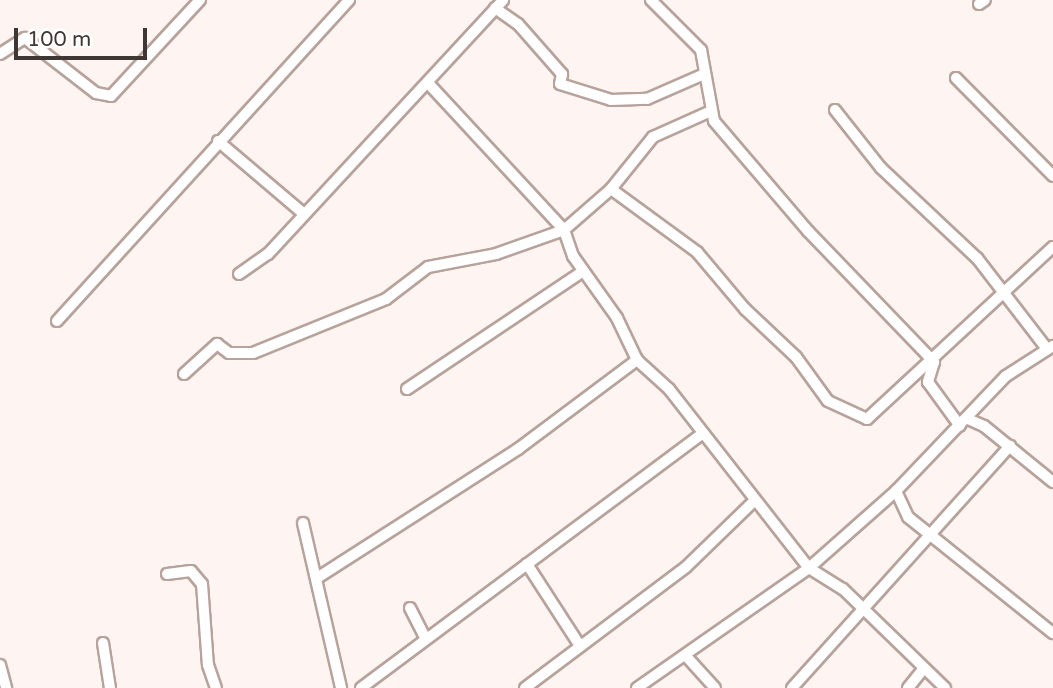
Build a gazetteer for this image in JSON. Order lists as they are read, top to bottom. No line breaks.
{"scale_bar":"100 m"}
